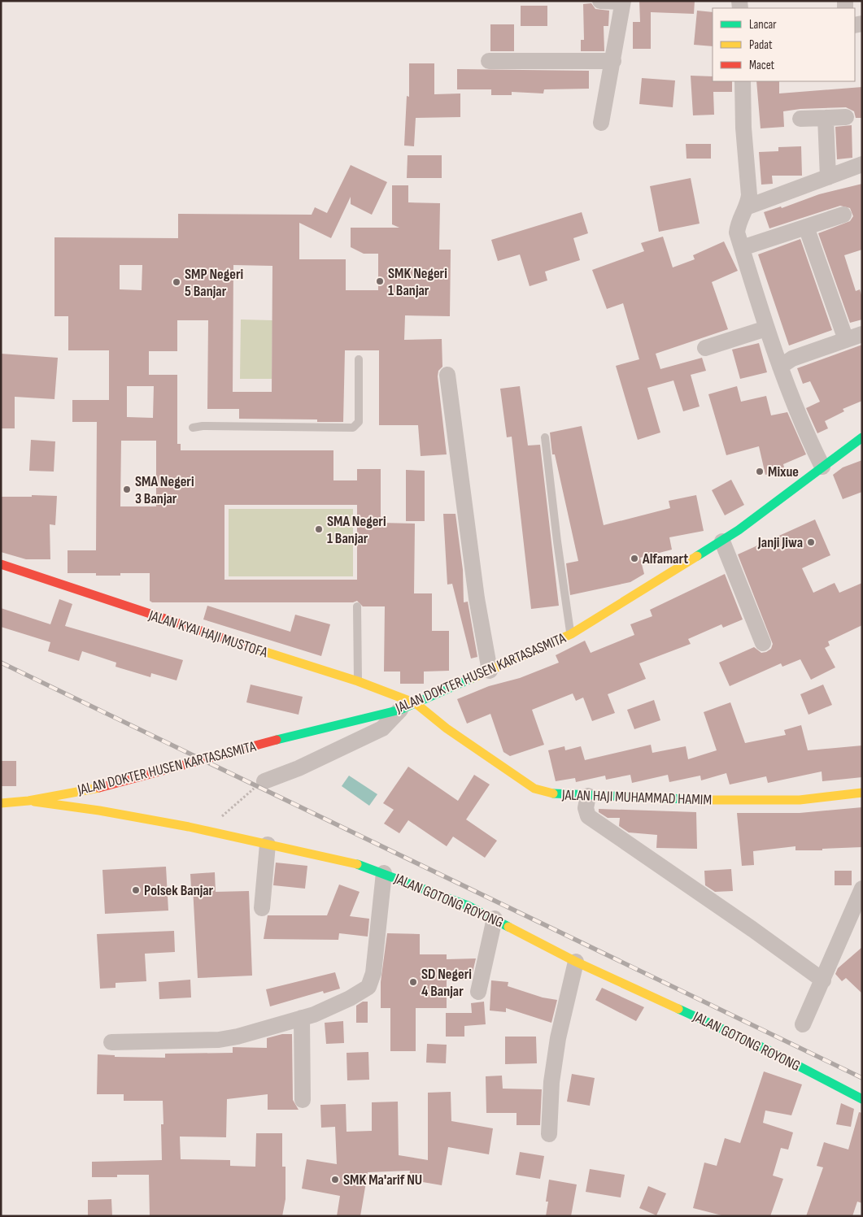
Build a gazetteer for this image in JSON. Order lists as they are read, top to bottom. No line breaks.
{"streets":{"street":["JALAN KYAI HAJI MUSTOFA","JALAN DOKTER HUSEN KARTASASMITA","JALAN HAJI MUHAMMAD HAMIM","JALAN GOTONG ROYONG"]},"crossings":[["JALAN KYAI HAJI MUSTOFA","JALAN DOKTER HUSEN KARTASASMITA"],["JALAN KYAI HAJI MUSTOFA","JALAN HAJI MUHAMMAD HAMIM"],["JALAN DOKTER HUSEN KARTASASMITA","JALAN HAJI MUHAMMAD HAMIM"],["JALAN DOKTER HUSEN KARTASASMITA","JALAN GOTONG ROYONG"]],"places":["SMK Negeri 1 Banjar","SMP Negeri 5 Banjar","Mixue","SMA Negeri 3 Banjar","SMA Negeri 1 Banjar","Janji Jiwa","Alfamart","Polsek Banjar","SD Negeri 4 Banjar","SMK Ma'arif NU"],"legend":["Lancar","Padat","Macet"]}
